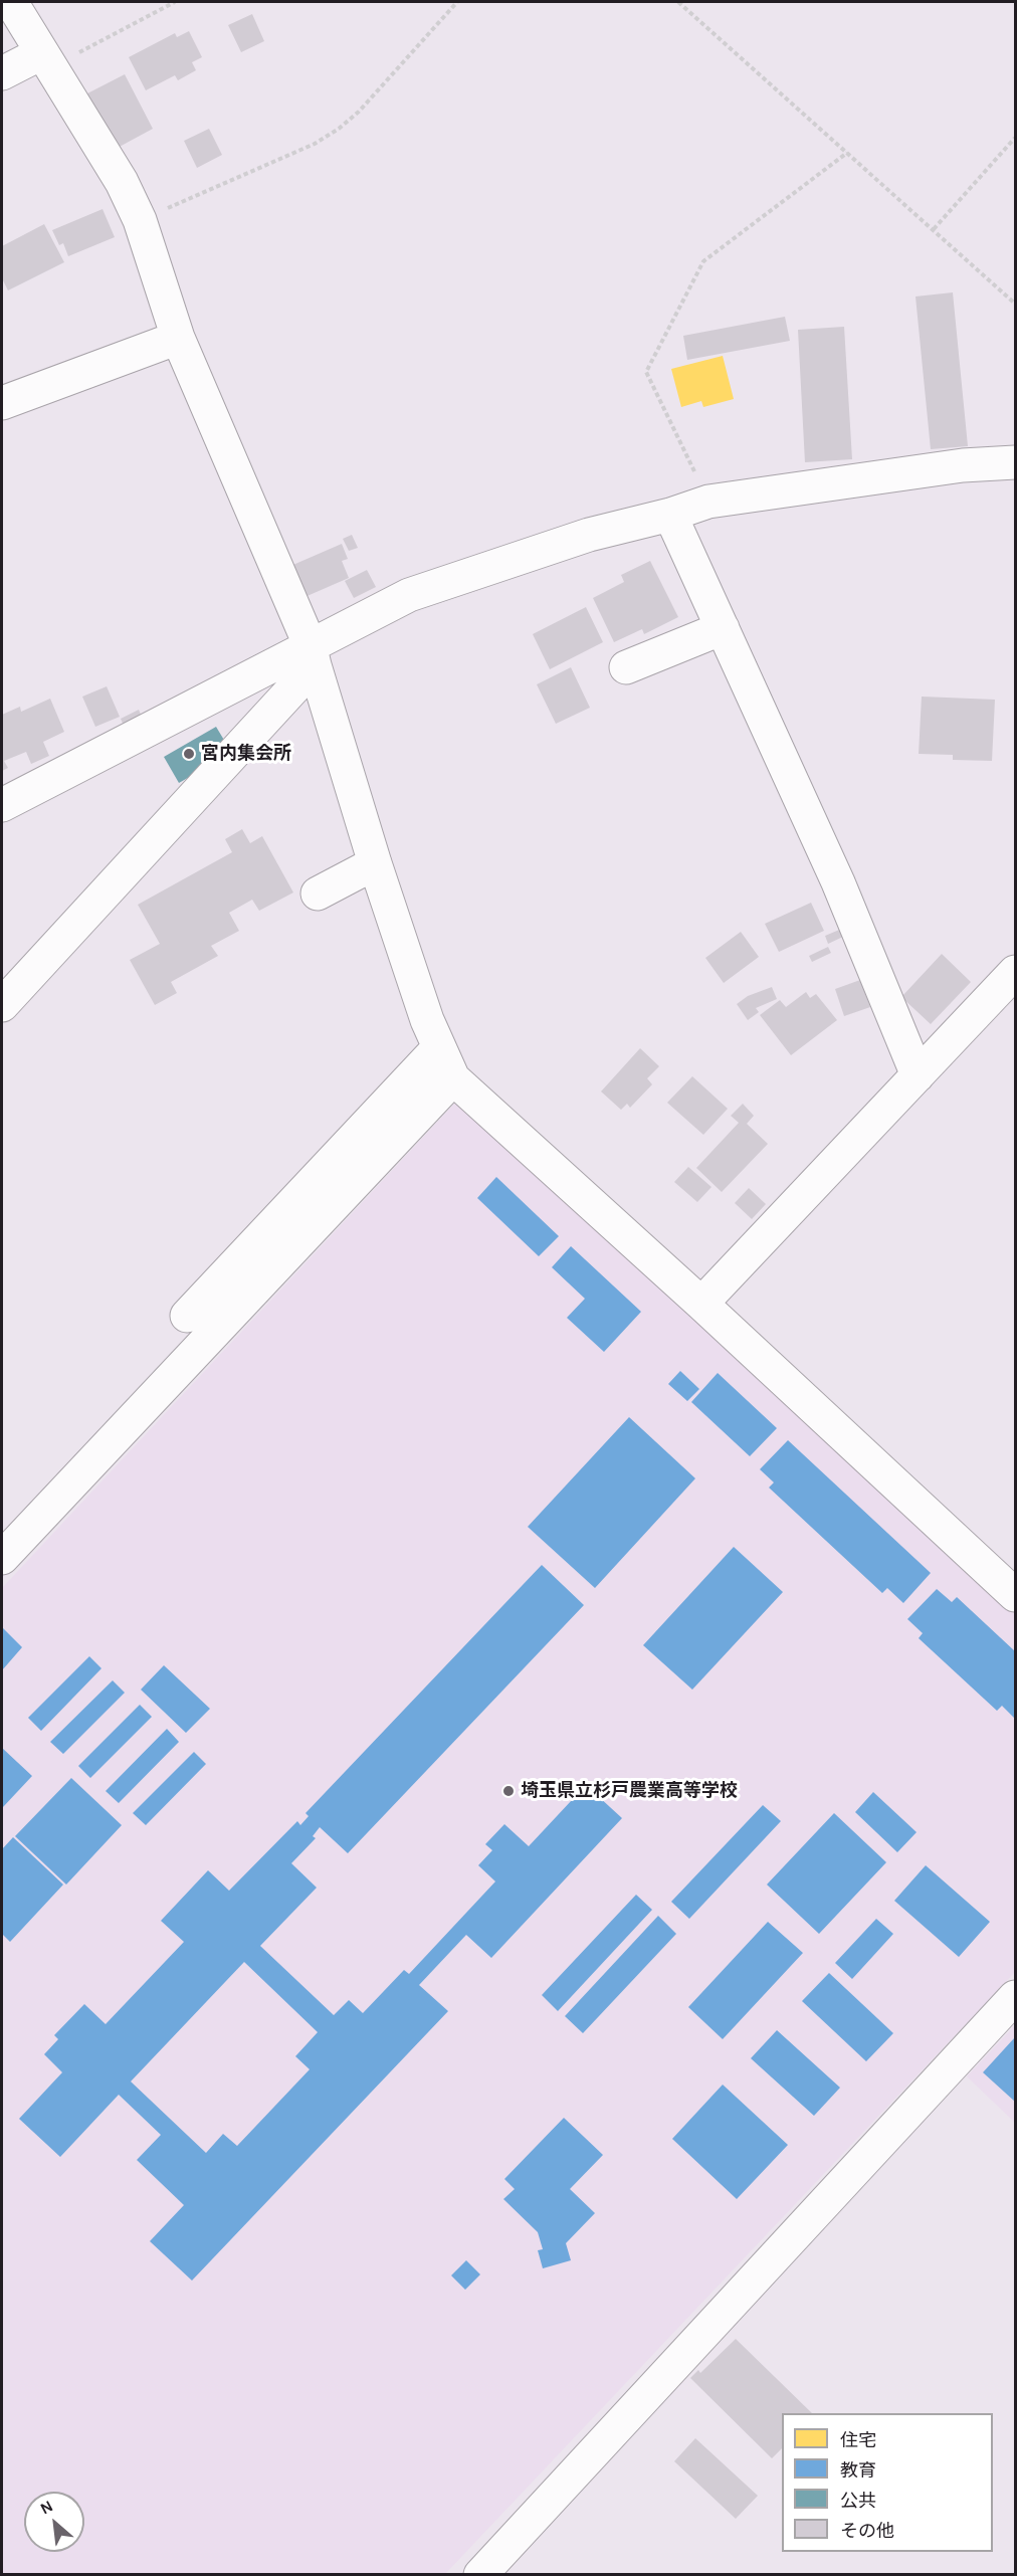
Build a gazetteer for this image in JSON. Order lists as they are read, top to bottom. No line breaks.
{"places":["宮内集会所","埼玉県立杉戸農業高等学校"],"legend":["住宅","教育","公共","その他"],"north":"top left"}
